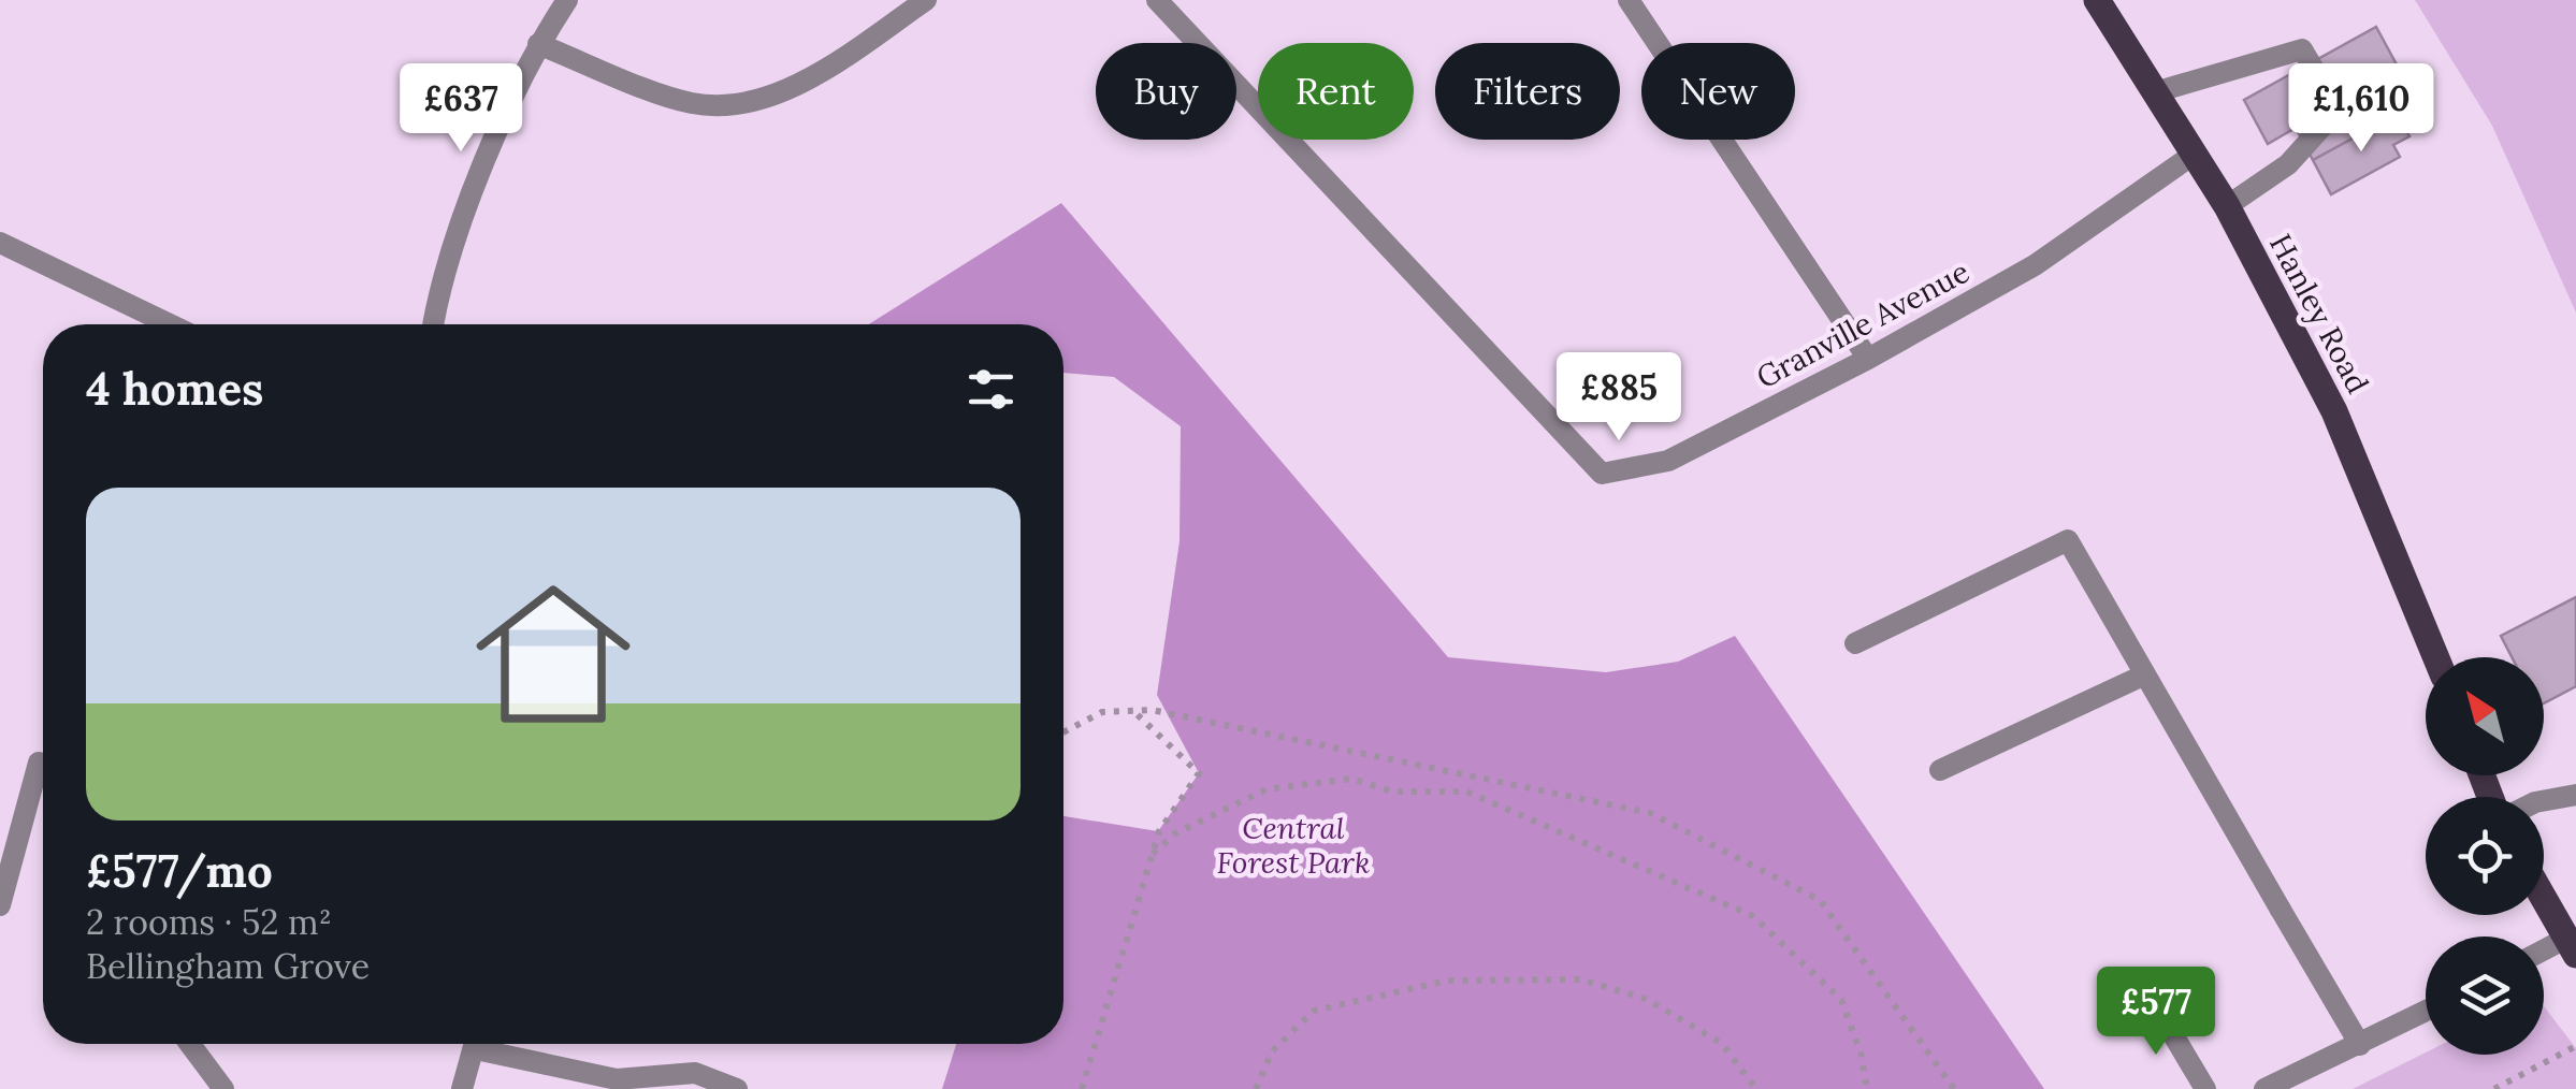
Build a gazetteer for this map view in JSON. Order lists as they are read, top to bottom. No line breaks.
{"streets":{"main road":["Hanley Road"],"street":["Granville Avenue"]},"crossings":[["Hanley Road","Granville Avenue"]],"parks":["Central Forest Park"],"north":"top left","page":{"chip":["Buy","Rent","Filters","New"],"price":["£637","£1,610","£885","£577"],"heading":"4 homes","list":[{"name":"£577/mo","note":"2 rooms · 52 m² · Bellingham Grove"}]}}
